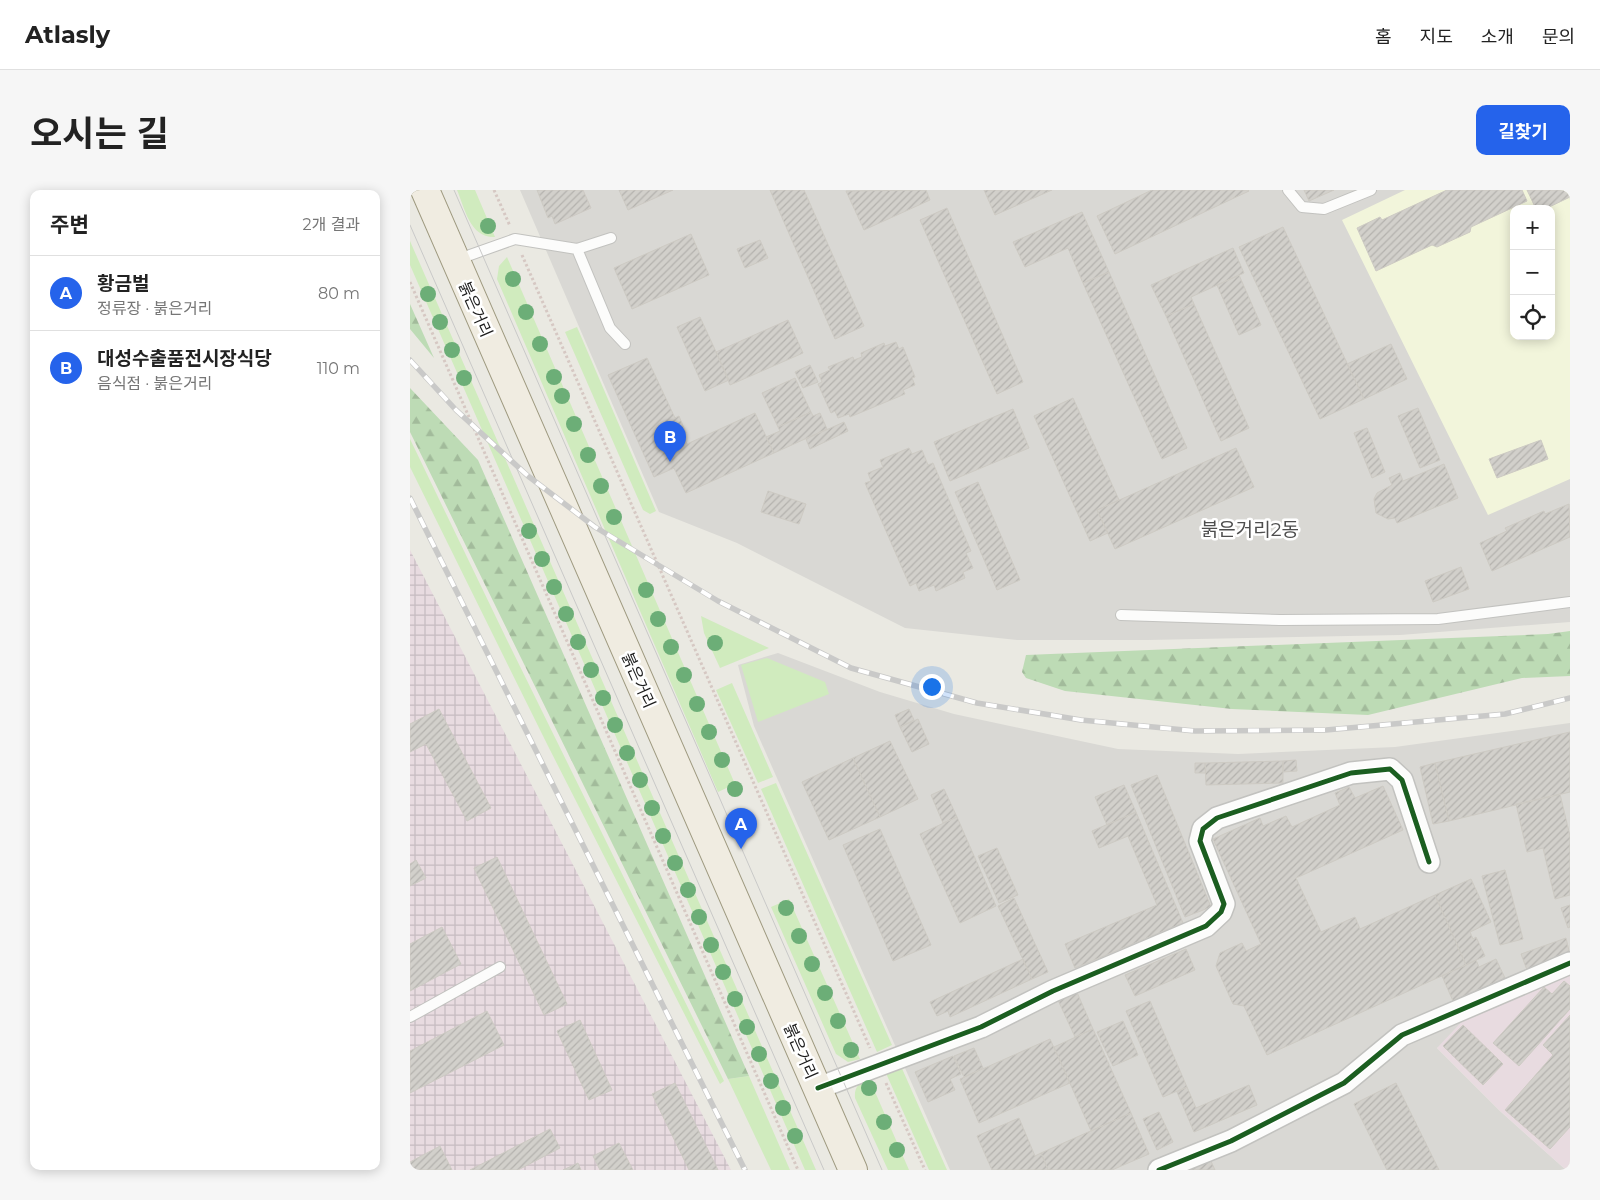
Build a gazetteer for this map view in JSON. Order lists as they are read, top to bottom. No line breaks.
{"streets":{"main road":["붉은거리"]},"districts":["붉은거리2동"],"page":{"header":"Atlasly","nav":["홈","지도","소개","문의"],"title":"오시는 길","buttons":"길찾기","heading":["주변","2개 결과"],"map_buttons":["+","−"],"list":[{"mark":"A","name":"황금벌","note":"정류장 · 붉은거리","value":"80 m"},{"mark":"B","name":"대성수출품전시장식당","note":"음식점 · 붉은거리","value":"110 m"}],"pins":["B","A"]}}
